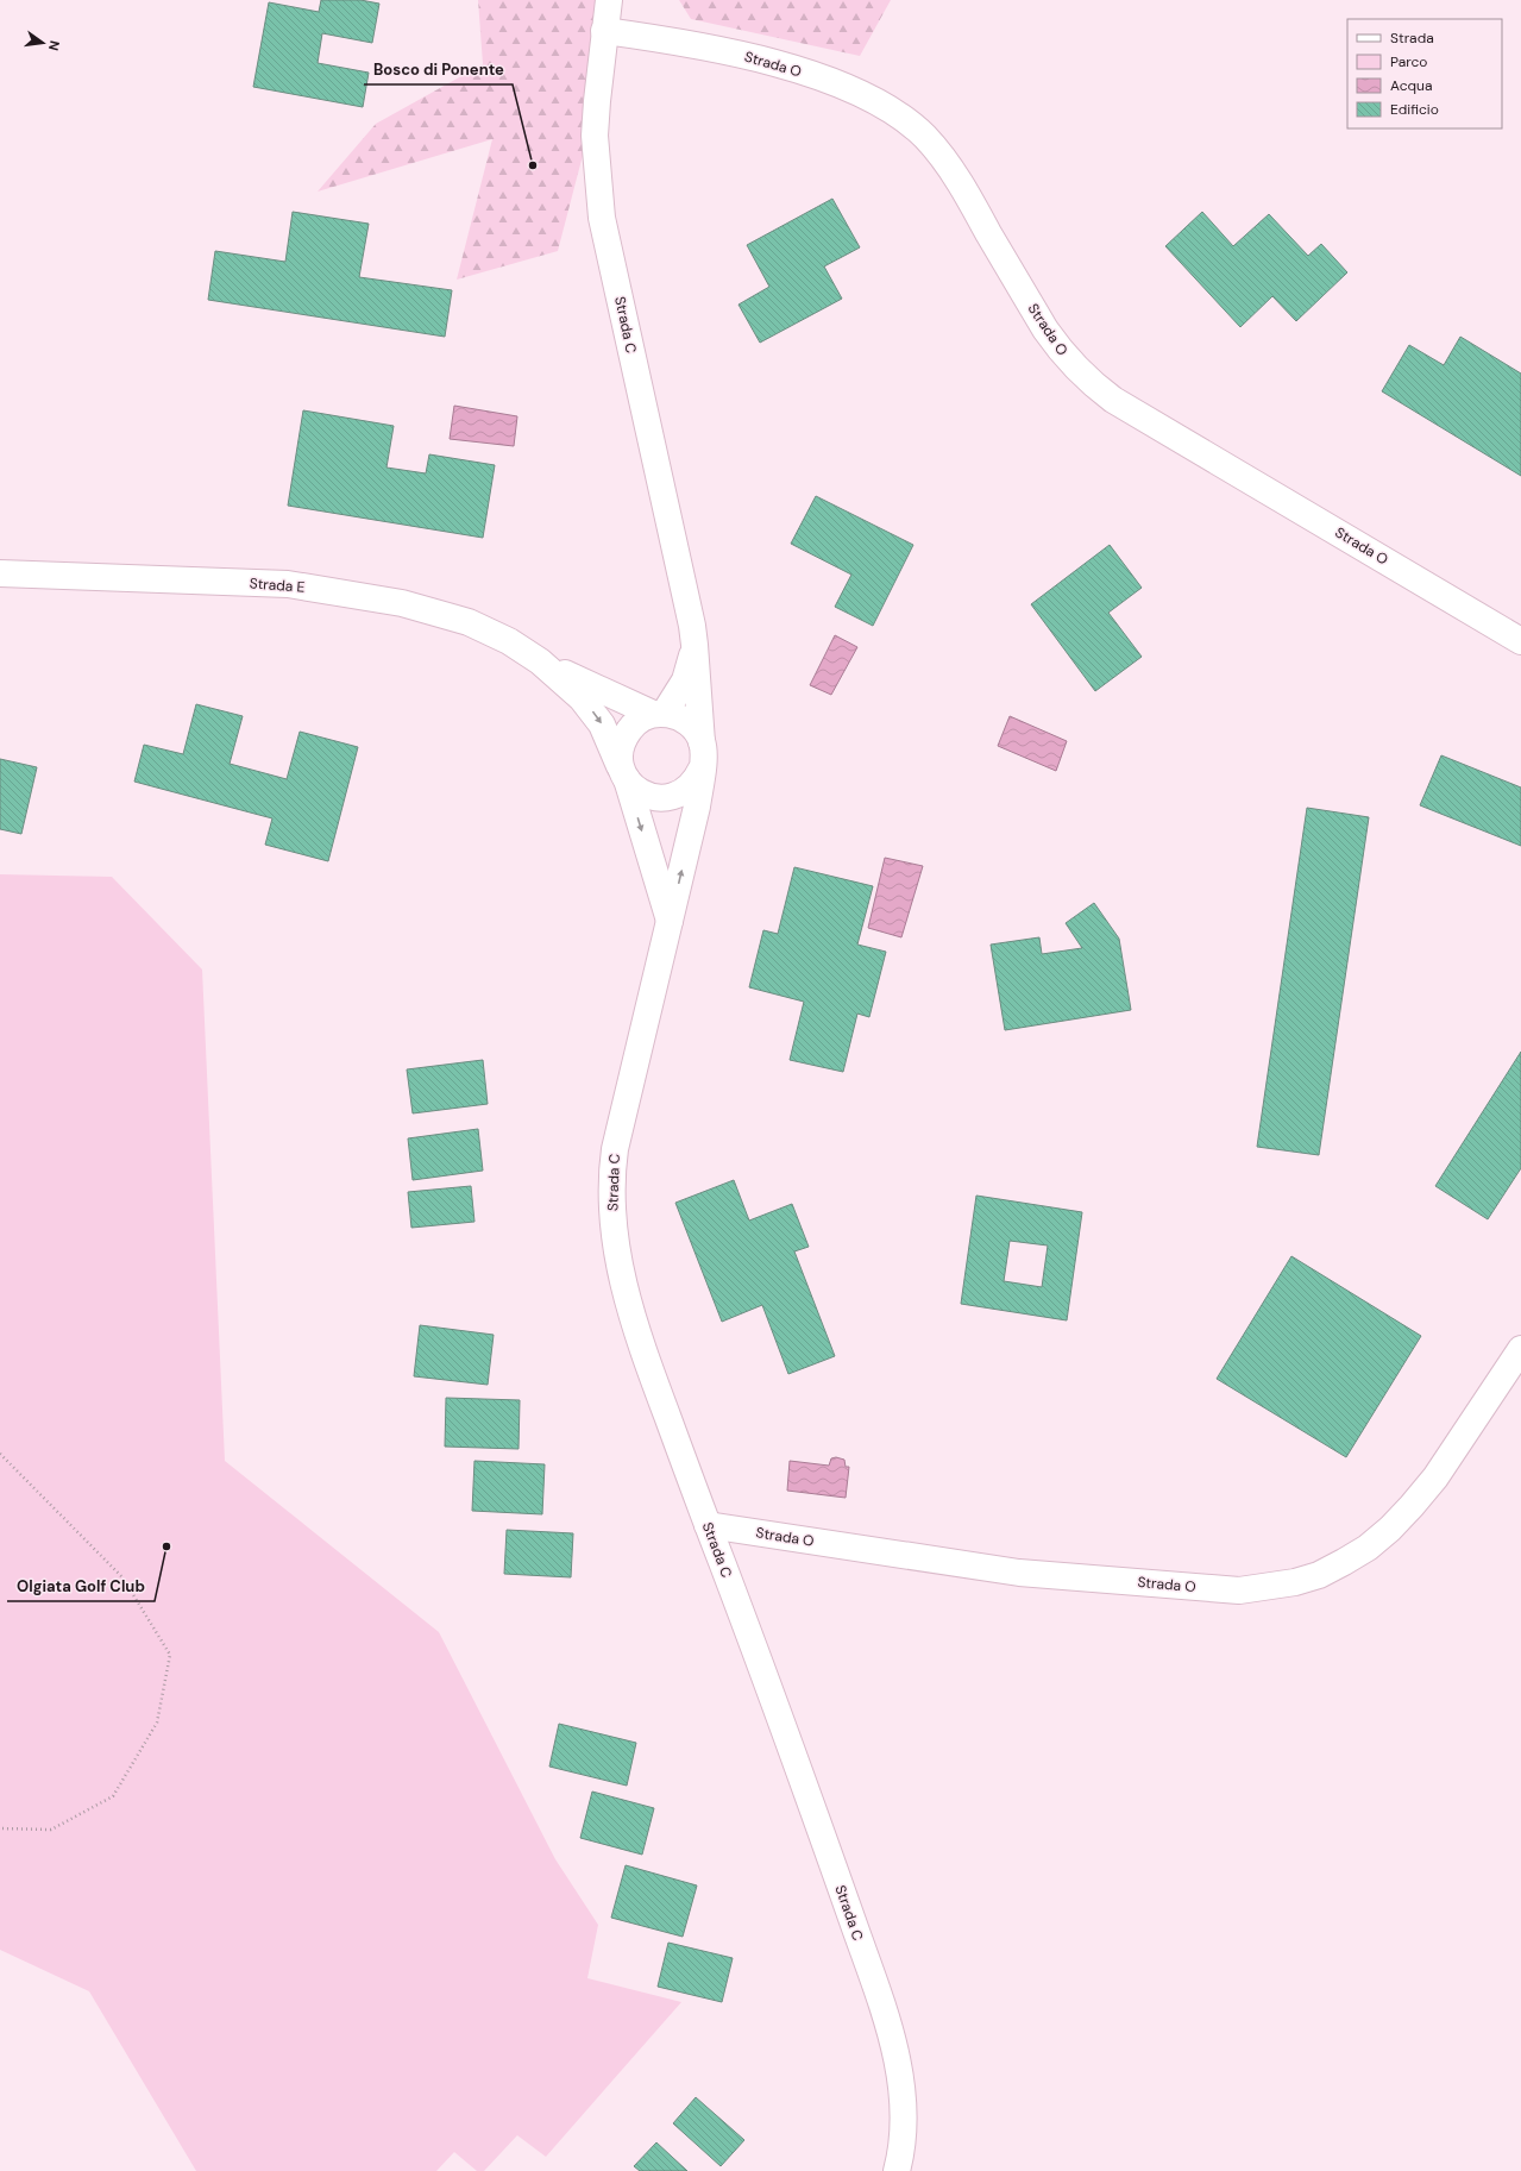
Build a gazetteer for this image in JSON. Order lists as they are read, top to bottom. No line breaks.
{"streets":{"street":["Strada O","Strada C","Strada E"]},"crossings":[["Strada O","Strada C"],["Strada C","Strada E"]],"places":["Bosco di Ponente","Olgiata Golf Club"],"legend":["Strada","Parco","Acqua","Edificio"],"north":"right"}
